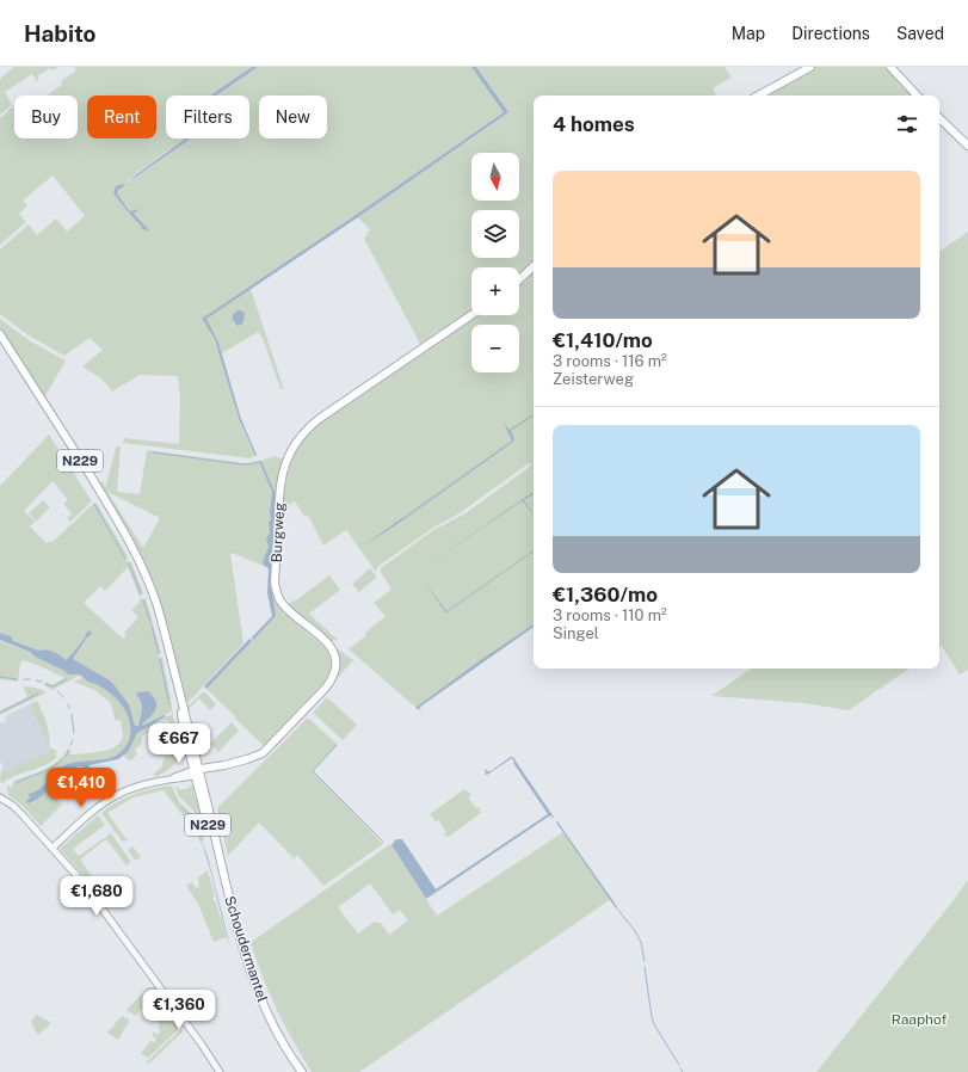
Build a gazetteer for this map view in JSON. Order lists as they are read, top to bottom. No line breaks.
{"streets":{"main road":["N229","Burgweg","Schoudermantel"]},"crossings":[["N229","Burgweg"],["N229","Schoudermantel"],["Burgweg","Schoudermantel"]],"parks":["Raaphof"],"north":"bottom","page":{"header":"Habito","nav":["Map","Directions","Saved"],"chip":["Buy","Rent","Filters","New"],"heading":"4 homes","map_buttons":["+","−"],"list":[{"name":"€1,410/mo","note":"3 rooms · 116 m² · Zeisterweg"},{"name":"€1,360/mo","note":"3 rooms · 110 m² · Singel"}],"price":["€667","€1,410","€1,680","€1,360"]}}
